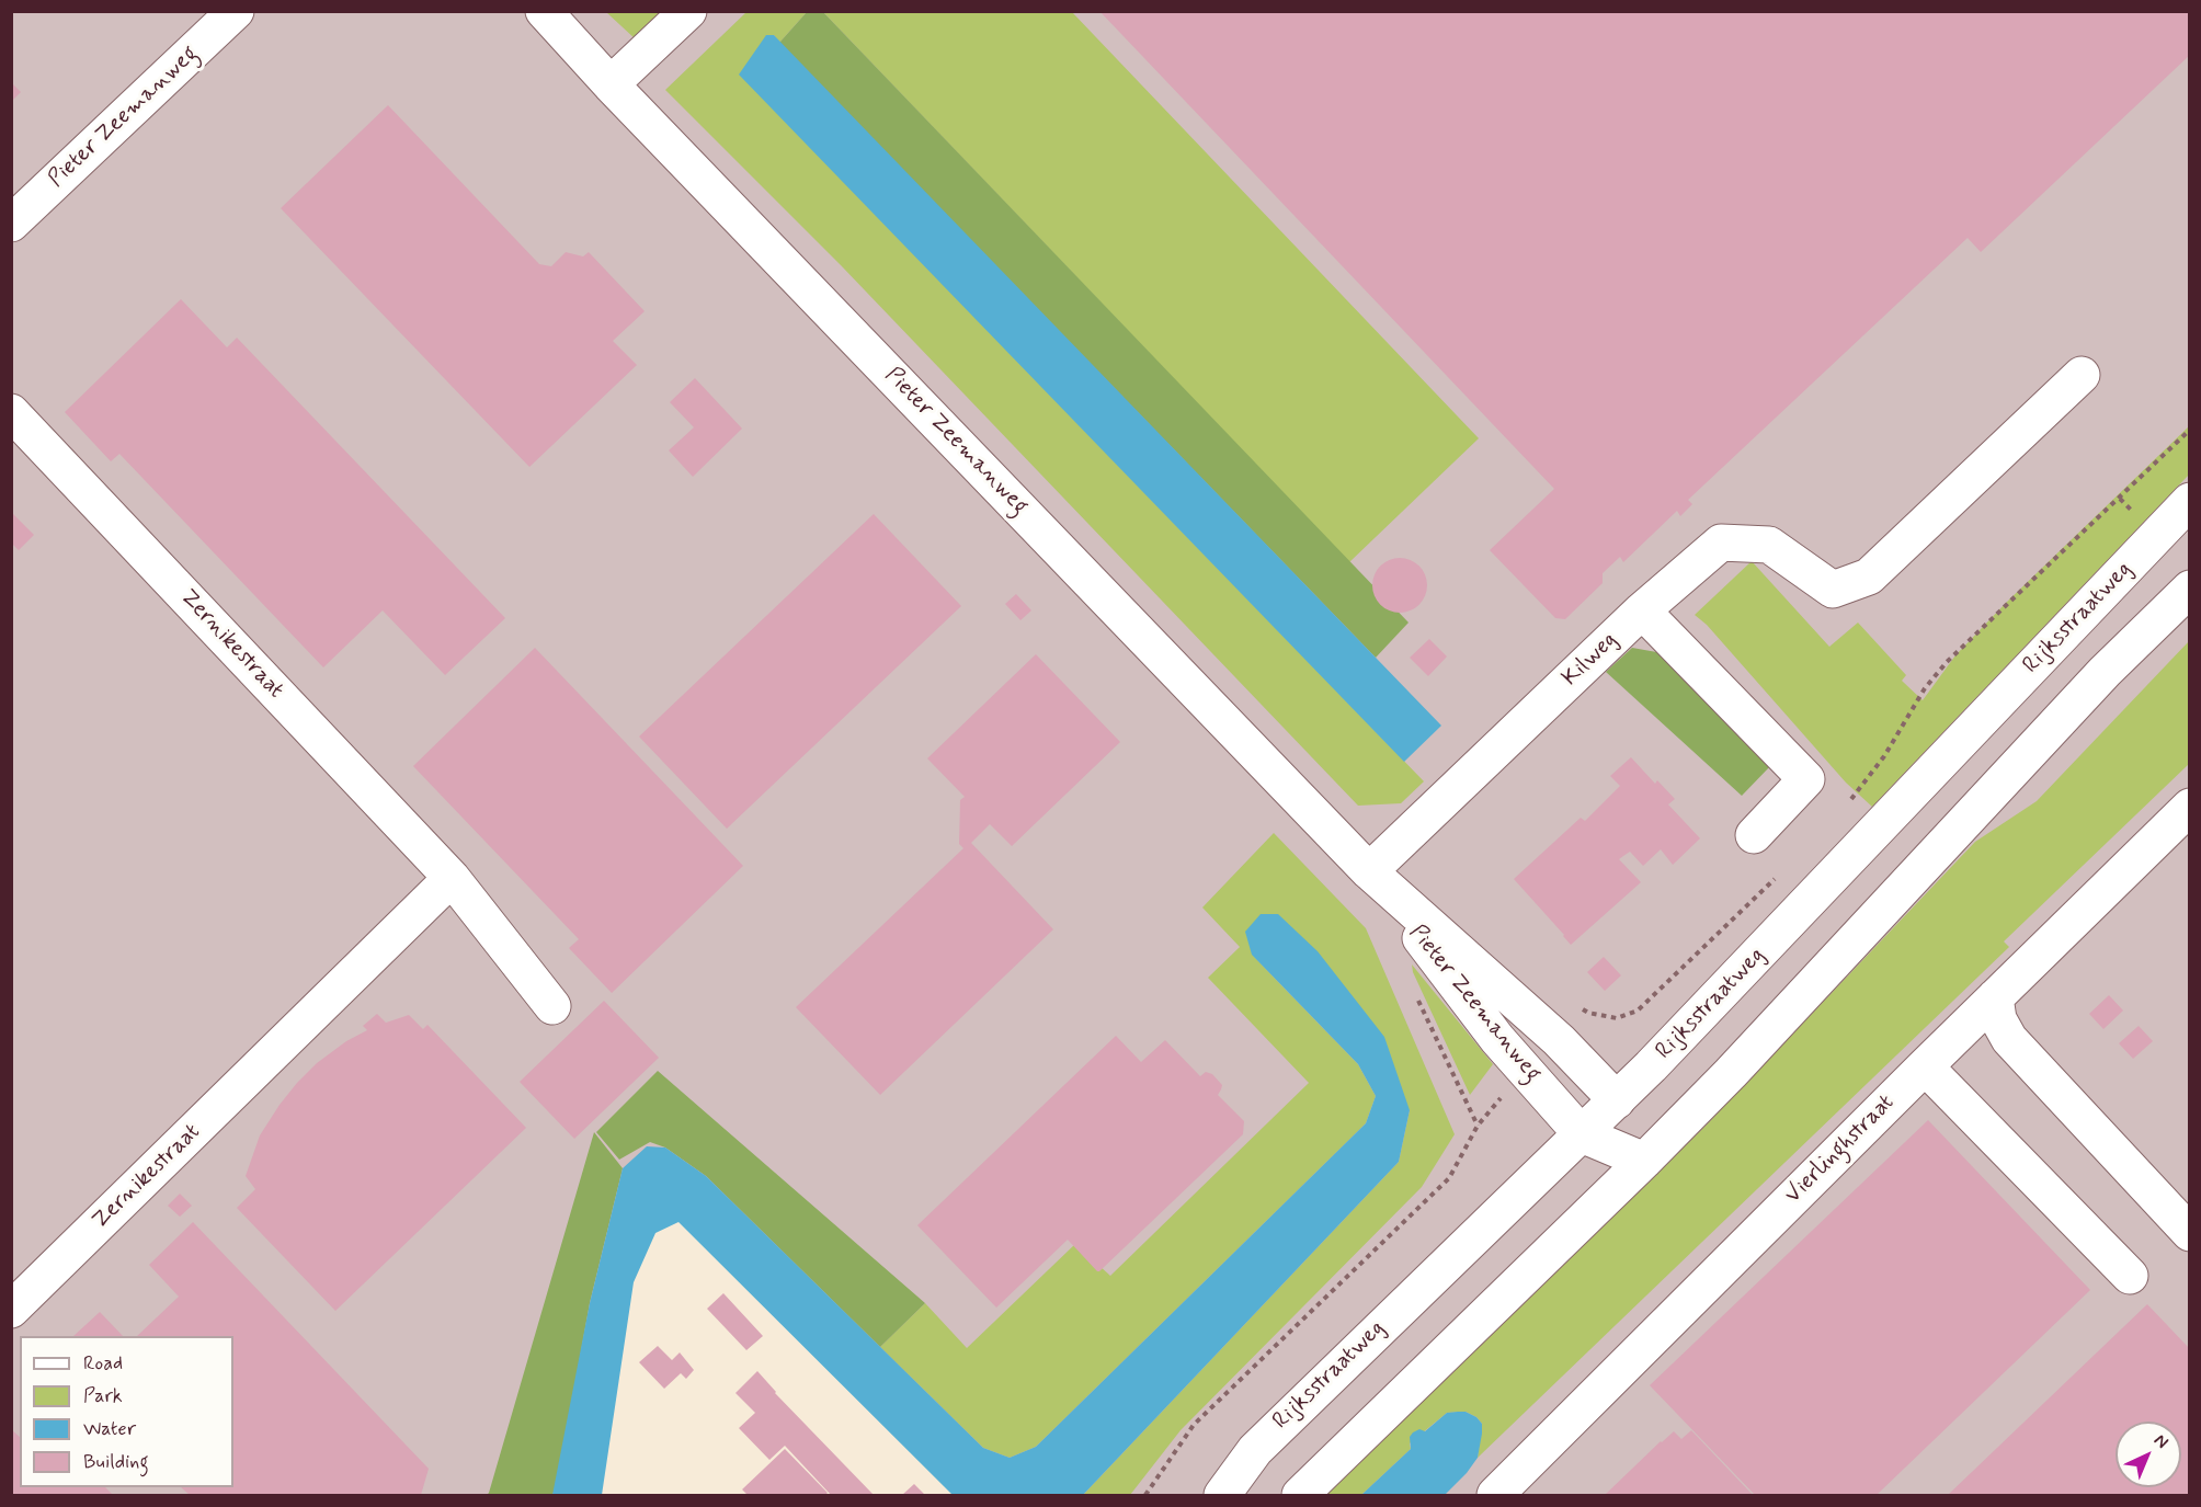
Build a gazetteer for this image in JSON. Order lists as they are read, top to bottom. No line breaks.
{"streets":{"street":["Pieter Zeemanweg","Rijksstraatweg","Zernikestraat","Kilweg","Vierlinghstraat"]},"crossings":[["Pieter Zeemanweg","Rijksstraatweg"],["Pieter Zeemanweg","Kilweg"]],"legend":["Road","Park","Water","Building"],"north":"top right"}
